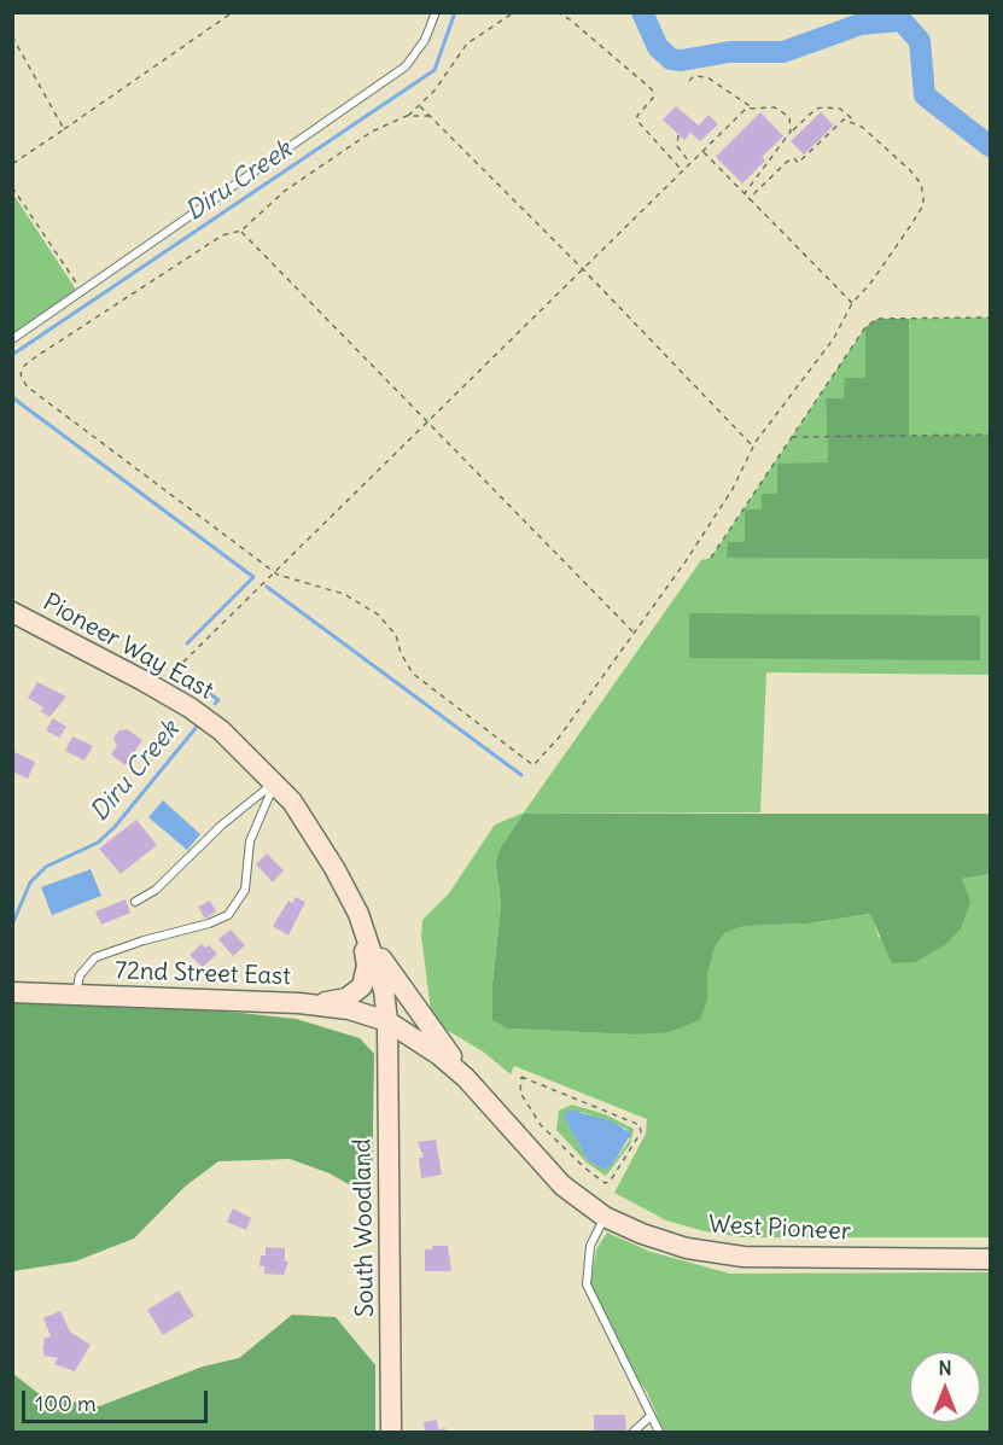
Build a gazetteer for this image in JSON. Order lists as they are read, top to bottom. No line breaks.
{"streets":{"main road":["Pioneer Way East","72nd Street East","South Woodland","West Pioneer"]},"crossings":[["Pioneer Way East","72nd Street East"],["Pioneer Way East","South Woodland"],["Pioneer Way East","West Pioneer"],["72nd Street East","South Woodland"],["72nd Street East","West Pioneer"],["South Woodland","West Pioneer"]],"water":["Diru Creek"],"scale_bar":"100 m","north":"top"}
